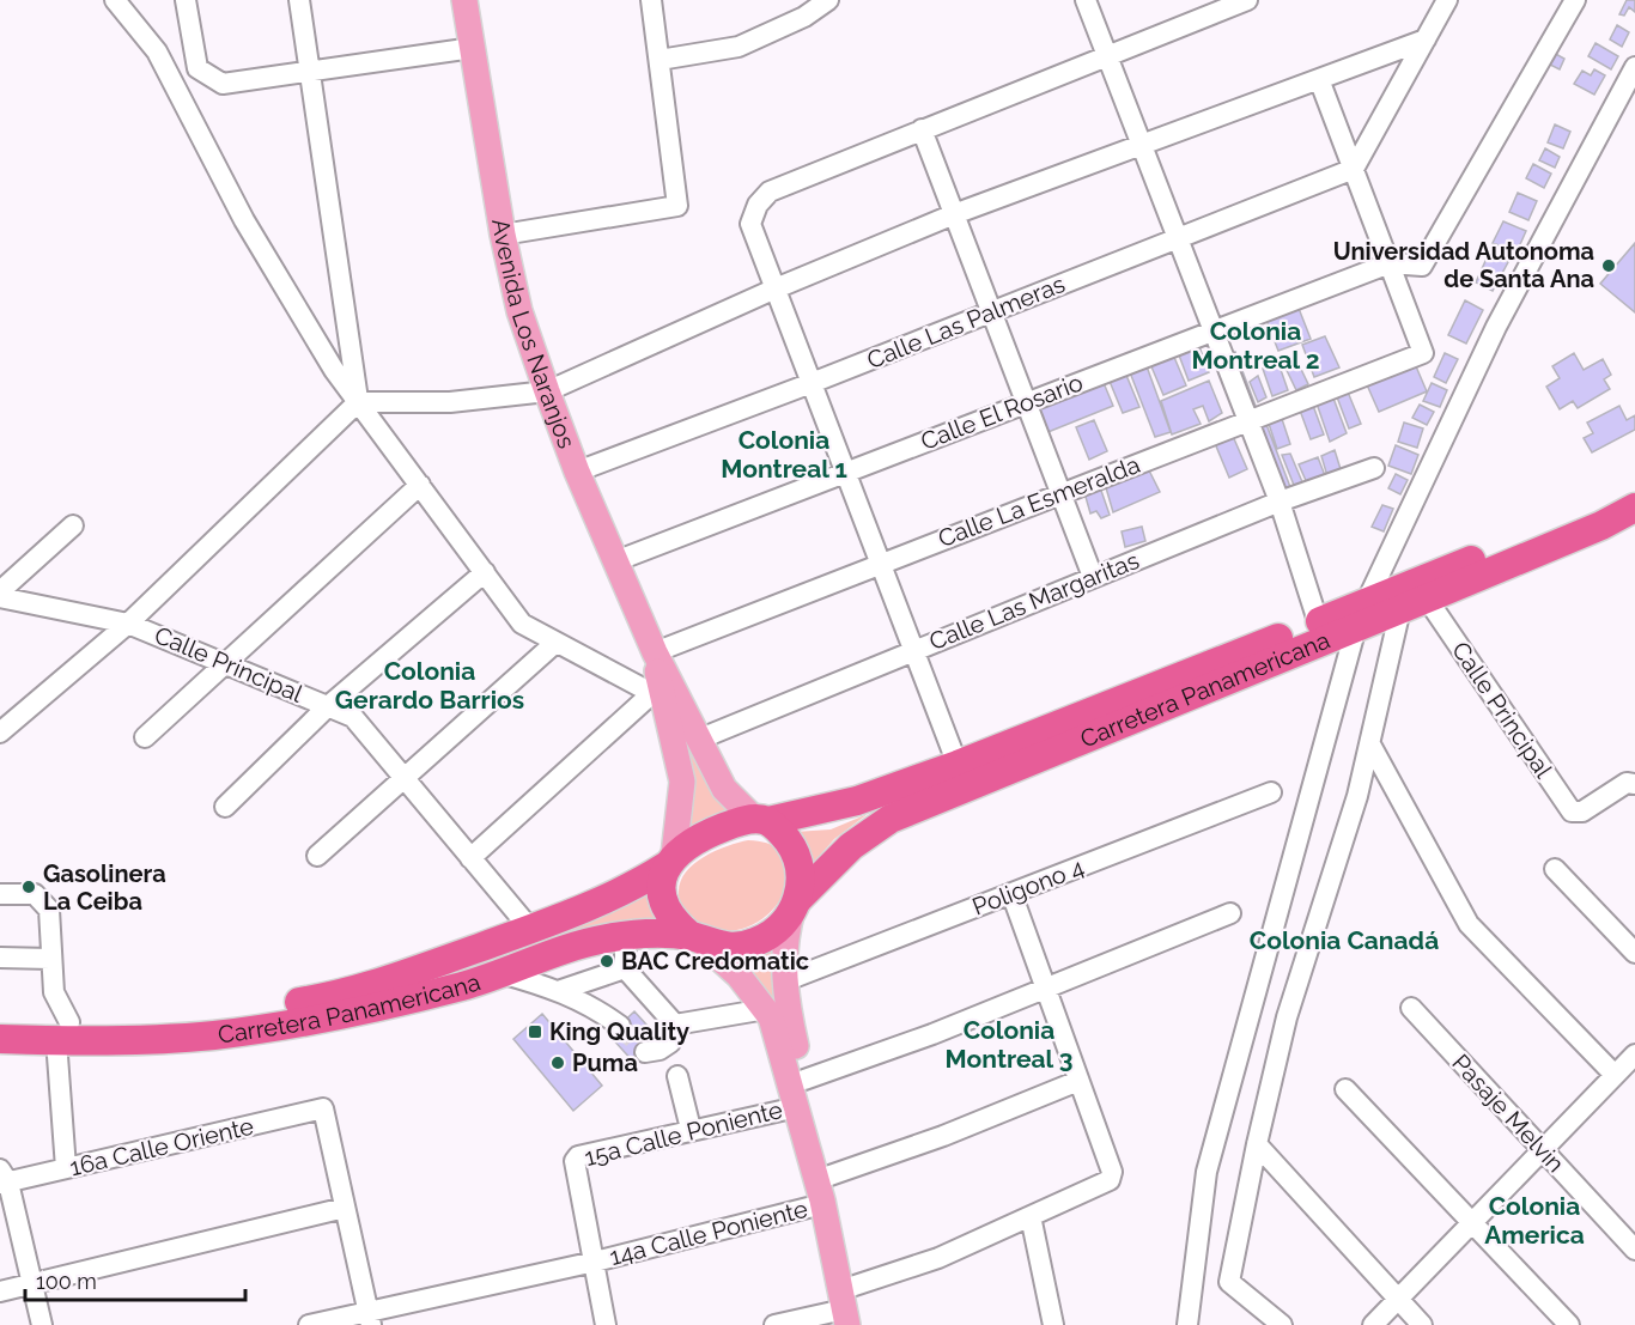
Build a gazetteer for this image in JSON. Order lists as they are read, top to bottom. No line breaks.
{"streets":{"highway":["Carretera Panamericana"],"main road":["Avenida Los Naranjos"],"street":["Calle Las Palmeras","Calle El Rosario","Calle La Esmeralda","Calle Las Margaritas","Calle Principal","Poligono 4","Pasaje Melvin","15a Calle Poniente","16a Calle Oriente","14a Calle Poniente"]},"crossings":[["Calle Las Palmeras","Avenida Los Naranjos"],["Avenida Los Naranjos","Calle El Rosario"],["Avenida Los Naranjos","Calle La Esmeralda"],["Avenida Los Naranjos","Calle Las Margaritas"],["Avenida Los Naranjos","Carretera Panamericana"],["Calle El Rosario","Calle La Esmeralda"],["Calle Principal","Carretera Panamericana"],["15a Calle Poniente","14a Calle Poniente"]],"districts":["Colonia Montreal 2","Colonia Montreal 1","Colonia Gerardo Barrios","Colonia Canadá","Colonia Montreal 3","Colonia America"],"places":{"other":["Universidad Autonoma de Santa Ana","Gasolinera La Ceiba","BAC Credomatic","Puma"],"transit":["King Quality"]},"scale_bar":"100 m"}
